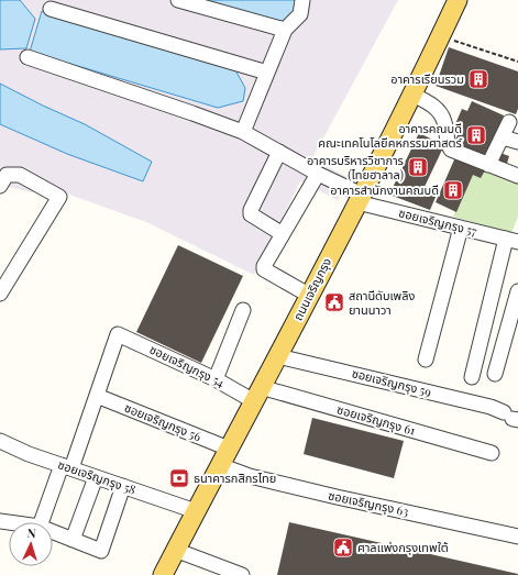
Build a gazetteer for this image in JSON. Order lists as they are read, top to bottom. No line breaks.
{"streets":{"main road":["ถนนเจริญกรุง"],"street":["ซอยเจริญกรุง 57","ซอยเจริญกรุง 54","ซอยเจริญกรุง 59","ซอยเจริญกรุง 61","ซอยเจริญกรุง 56","ซอยเจริญกรุง 58","ซอยเจริญกรุง 63"]},"crossings":[["ซอยเจริญกรุง 57","ถนนเจริญกรุง"],["ถนนเจริญกรุง","ซอยเจริญกรุง 54"],["ถนนเจริญกรุง","ซอยเจริญกรุง 59"],["ถนนเจริญกรุง","ซอยเจริญกรุง 61"],["ถนนเจริญกรุง","ซอยเจริญกรุง 56"],["ถนนเจริญกรุง","ซอยเจริญกรุง 58"],["ถนนเจริญกรุง","ซอยเจริญกรุง 63"],["ซอยเจริญกรุง 54","ซอยเจริญกรุง 61"],["ซอยเจริญกรุง 54","ซอยเจริญกรุง 56"]],"places":{"building":["อาคารเรียนรวม","อาคารคณบดี คณะเทคโนโลยีคหกรรมศาสตร์","อาคารบริหารวิชาการ (ไทยฮาลาล)","อาคารสำนักงานคณบดี"],"public building":["สถานีดับเพลิง ยานนาวา","ศาลแพ่งกรุงเทพใต้"],"bank":["ธนาคารกสิกรไทย"]},"north":"top"}
